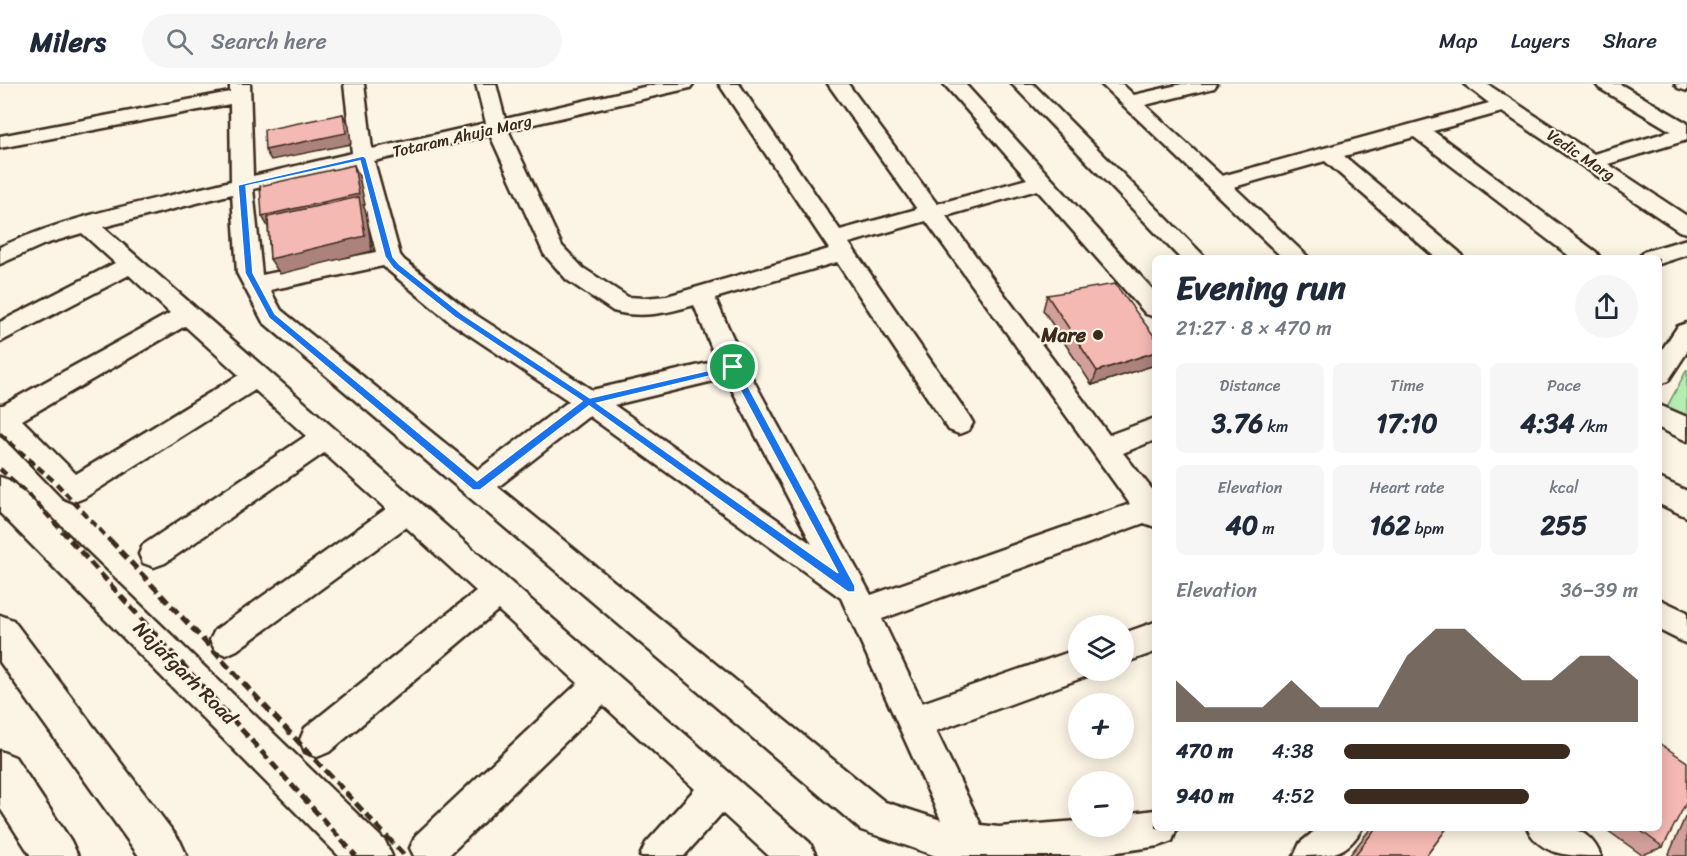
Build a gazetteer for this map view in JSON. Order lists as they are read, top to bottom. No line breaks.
{"streets":{"main road":["Najafgarh Road"],"street":["Totaram Ahuja Marg","Vedic Marg"]},"places":["Mare"],"page":{"header":"Milers","search":"Search here","nav":["Map","Layers","Share"],"heading":["Evening run","21:27 · 8 × 470 m"],"stats":[["Distance","3.76 km"],["Time","17:10"],["Pace","4:34 /km"],["Elevation","40 m"],["Heart rate","162 bpm"],["kcal","255"]],"chart":["Elevation","36–39 m"],"map_buttons":["+","−"],"list":[{"name":"470 m","note":"4:38"},{"name":"940 m","note":"4:52"}]}}
